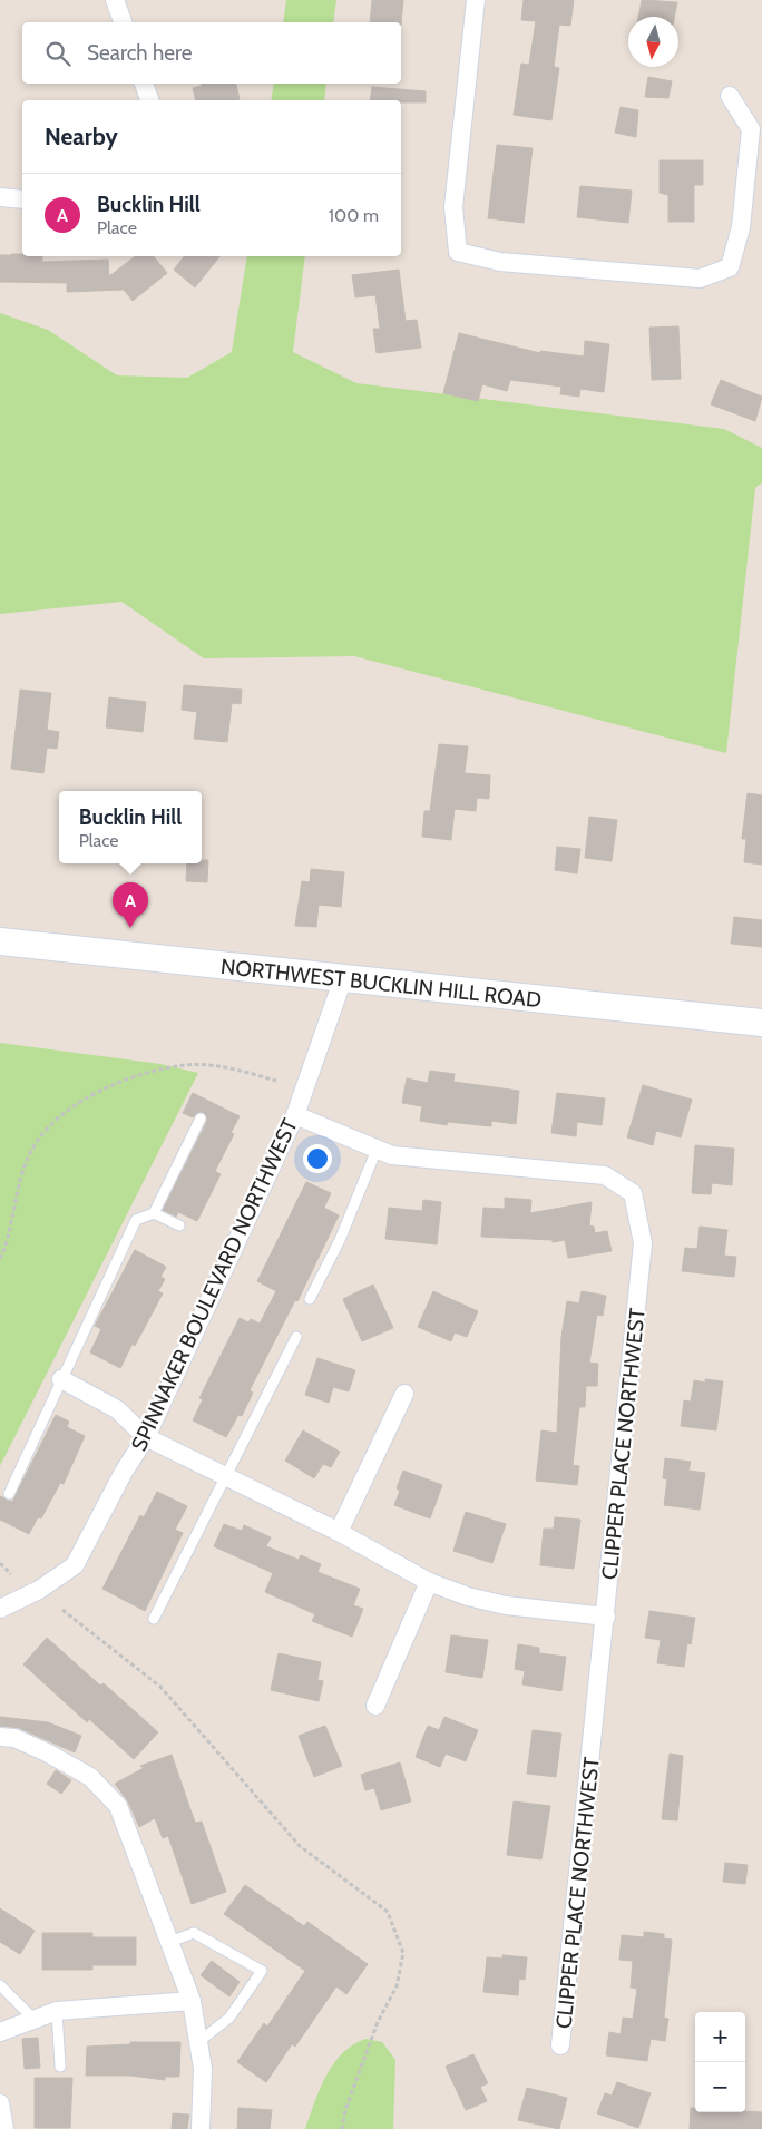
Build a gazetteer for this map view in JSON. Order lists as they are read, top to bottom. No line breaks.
{"streets":{"main road":["NORTHWEST BUCKLIN HILL ROAD"],"street":["SPINNAKER BOULEVARD NORTHWEST","CLIPPER PLACE NORTHWEST"]},"crossings":[["NORTHWEST BUCKLIN HILL ROAD","SPINNAKER BOULEVARD NORTHWEST"],["SPINNAKER BOULEVARD NORTHWEST","CLIPPER PLACE NORTHWEST"]],"north":"bottom","page":{"search":"Search here","heading":"Nearby","list":[{"mark":"A","name":"Bucklin Hill","note":"Place","value":"100 m"}],"popup":["Bucklin Hill","Place"],"pins":"A","map_buttons":["+","−"]}}
